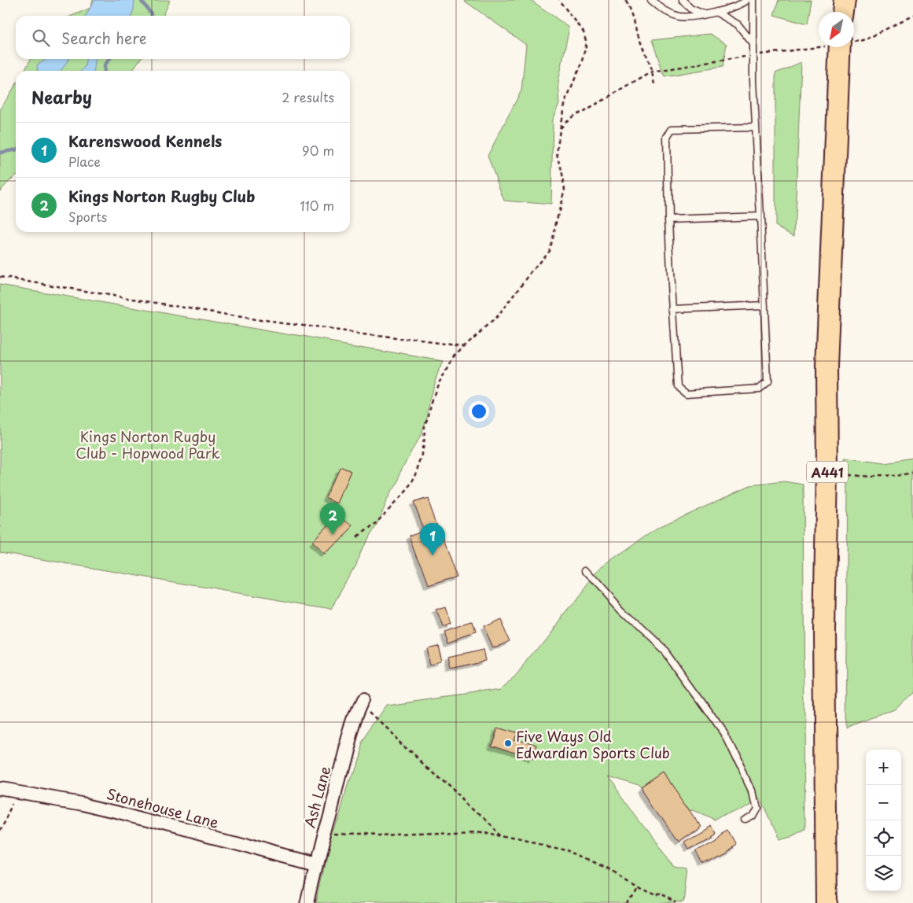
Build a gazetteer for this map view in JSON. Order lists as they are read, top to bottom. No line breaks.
{"streets":{"highway":["A441"],"street":["Ash Lane","Stonehouse Lane"]},"crossings":[["Ash Lane","Stonehouse Lane"]],"parks":["Kings Norton Rugby Club - Hopwood Park"],"places":["Five Ways Old Edwardian Sports Club"],"north":"bottom left","page":{"search":"Search here","heading":["Nearby","2 results"],"list":[{"mark":"1","name":"Karenswood Kennels","note":"Place","value":"90 m"},{"mark":"2","name":"Kings Norton Rugby Club","note":"Sports","value":"110 m"}],"pins":["2","1"],"map_buttons":["+","−"]}}
